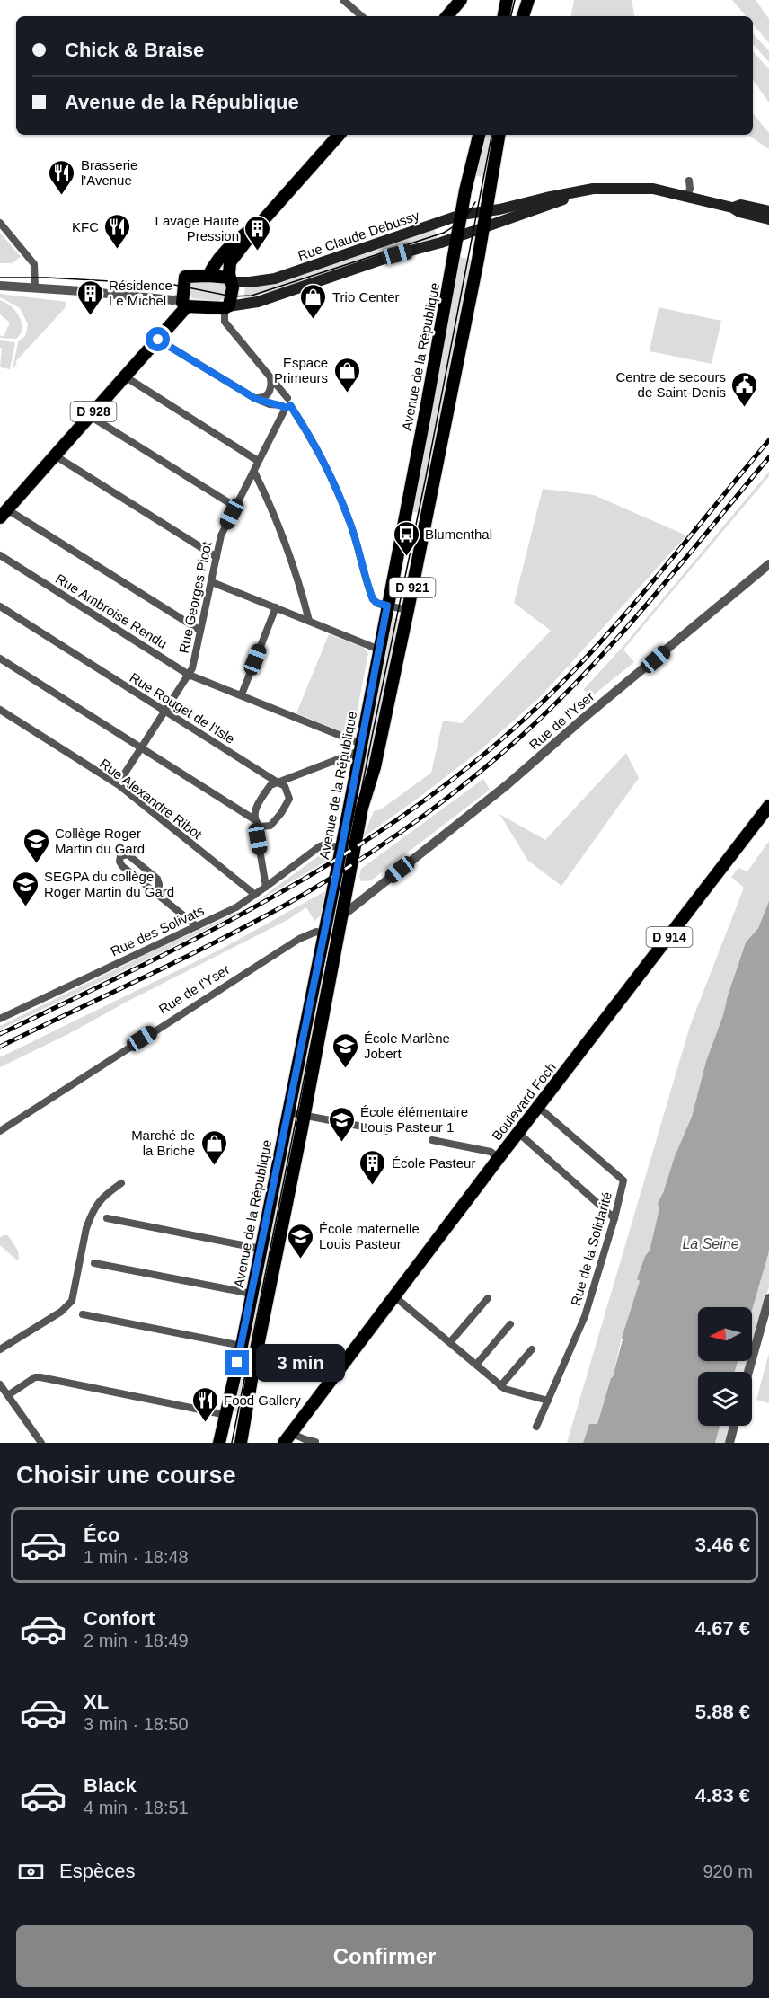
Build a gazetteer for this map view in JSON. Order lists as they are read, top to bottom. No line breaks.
{"streets":{"main road":["Rue Claude Debussy","Avenue de la République","D 928","D 921","D 914","Boulevard Foch"],"street":["Rue Georges Picot","Rue Ambroise Rendu","Rue Rouget de l'Isle","Rue de l'Yser","Rue Alexandre Ribot","Rue des Solivats","Rue de la Solidarité"]},"crossings":[["Rue Claude Debussy","Avenue de la République"],["Rue Claude Debussy","D 928"],["Avenue de la République","Rue Ambroise Rendu"],["Avenue de la République","Rue de l'Yser"],["Avenue de la République","Rue des Solivats"],["Rue Georges Picot","Rue Ambroise Rendu"],["Rue Georges Picot","Rue Rouget de l'Isle"],["Rue Georges Picot","Rue Alexandre Ribot"],["Rue Alexandre Ribot","Rue des Solivats"],["Boulevard Foch","Rue de la Solidarité"]],"water":["La Seine"],"places":{"restaurant":["Brasserie l'Avenue","KFC","Food Gallery"],"building":["Lavage Haute Pression","Résidence Le Michel","École Pasteur"],"shop":["Trio Center","Espace Primeurs","Marché de la Briche"],"public building":["Centre de secours de Saint-Denis"],"bus stop":["Blumenthal"],"school or university":["Collège Roger Martin du Gard","SEGPA du collège Roger Martin du Gard","École Marlène Jobert","École élémentaire Louis Pasteur 1","École maternelle Louis Pasteur"]},"north":"left","page":{"banner":["Chick & Braise","Avenue de la République"],"bubble":"3 min","heading":"Choisir une course","list":[{"name":"Éco","note":"1 min · 18:48","value":"3.46 €"},{"name":"Confort","note":"2 min · 18:49","value":"4.67 €"},{"name":"XL","note":"3 min · 18:50","value":"5.88 €"},{"name":"Black","note":"4 min · 18:51","value":"4.83 €"}],"pay":["Espèces","920 m"],"buttons":"Confirmer"}}
